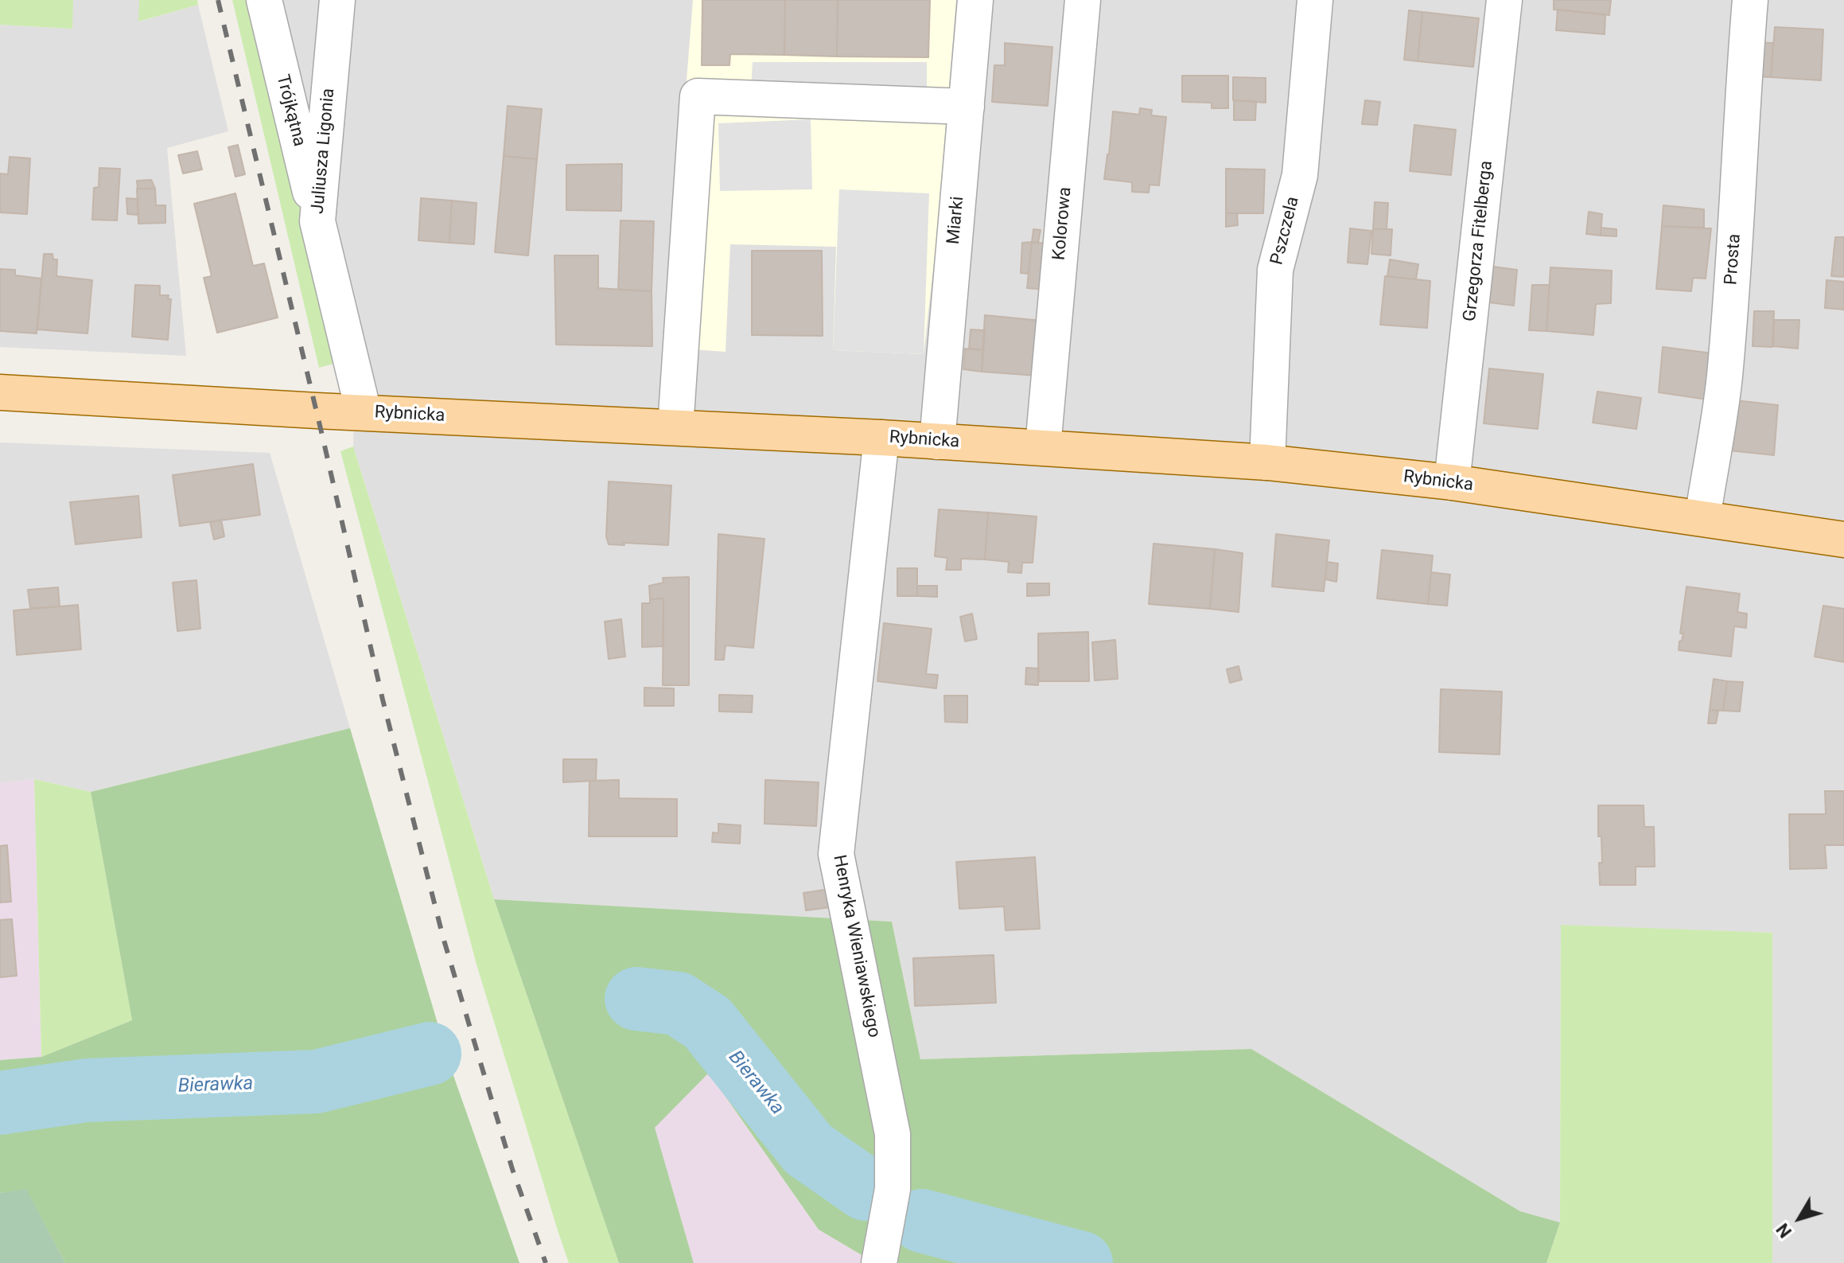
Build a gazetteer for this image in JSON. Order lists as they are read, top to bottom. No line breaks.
{"streets":{"main road":["Rybnicka"],"street":["Trójkątna","Juliusza Ligonia","Miarki","Kolorowa","Pszczela","Grzegorza Fitelberga","Prosta","Henryka Wieniawskiego"]},"crossings":[["Trójkątna","Juliusza Ligonia"],["Juliusza Ligonia","Rybnicka"],["Miarki","Rybnicka"],["Kolorowa","Rybnicka"],["Pszczela","Rybnicka"],["Grzegorza Fitelberga","Rybnicka"],["Prosta","Rybnicka"],["Rybnicka","Henryka Wieniawskiego"]],"water":["Bierawka"],"north":"bottom left"}
